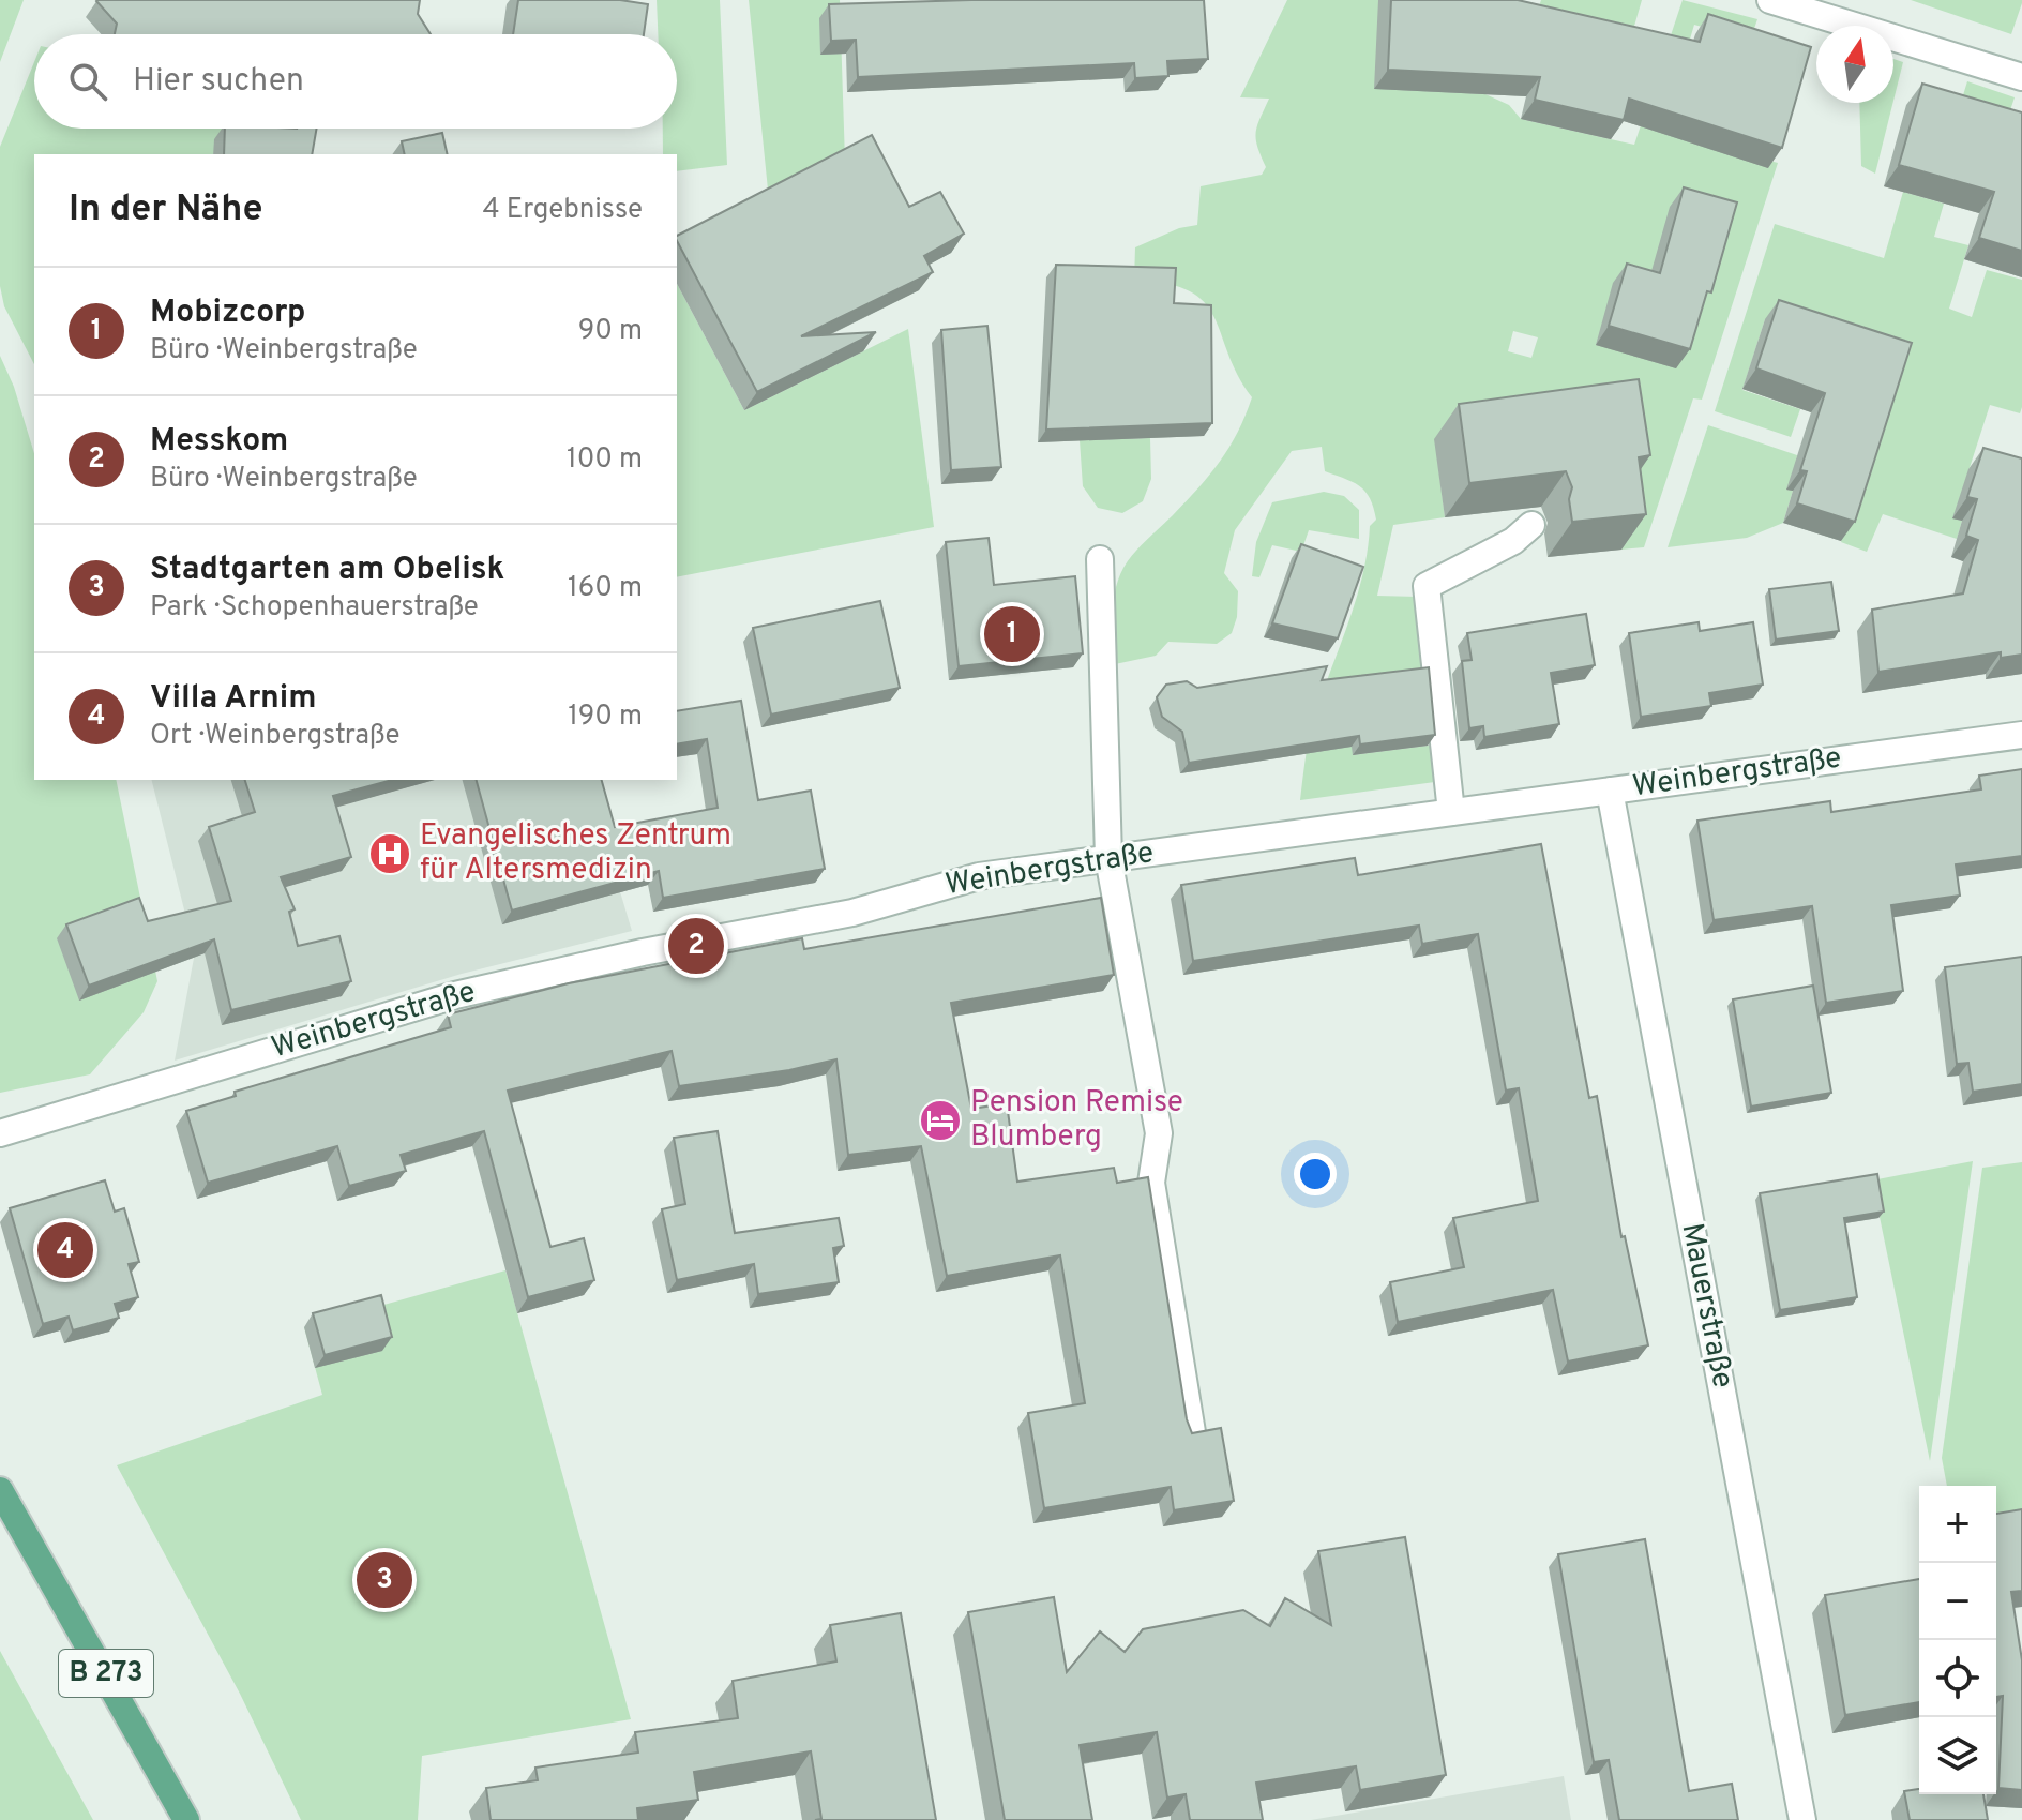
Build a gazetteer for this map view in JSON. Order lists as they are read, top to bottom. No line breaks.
{"streets":{"main road":["B 273"],"street":["Weinbergstraße","Mauerstraße"]},"crossings":[["Weinbergstraße","Mauerstraße"]],"places":{"hospital":["Evangelisches Zentrum für Altersmedizin"],"hotel":["Pension Remise Blumberg"]},"north":"top","page":{"search":"Hier suchen","heading":["In der Nähe","4 Ergebnisse"],"list":[{"mark":"1","name":"Mobizcorp","note":"Büro · Weinbergstraße","value":"90 m"},{"mark":"2","name":"Messkom","note":"Büro · Weinbergstraße","value":"100 m"},{"mark":"3","name":"Stadtgarten am Obelisk","note":"Park · Schopenhauerstraße","value":"160 m"},{"mark":"4","name":"Villa Arnim","note":"Ort · Weinbergstraße","value":"190 m"}],"pins":["1","2","4","3"],"map_buttons":["+","−"]}}
